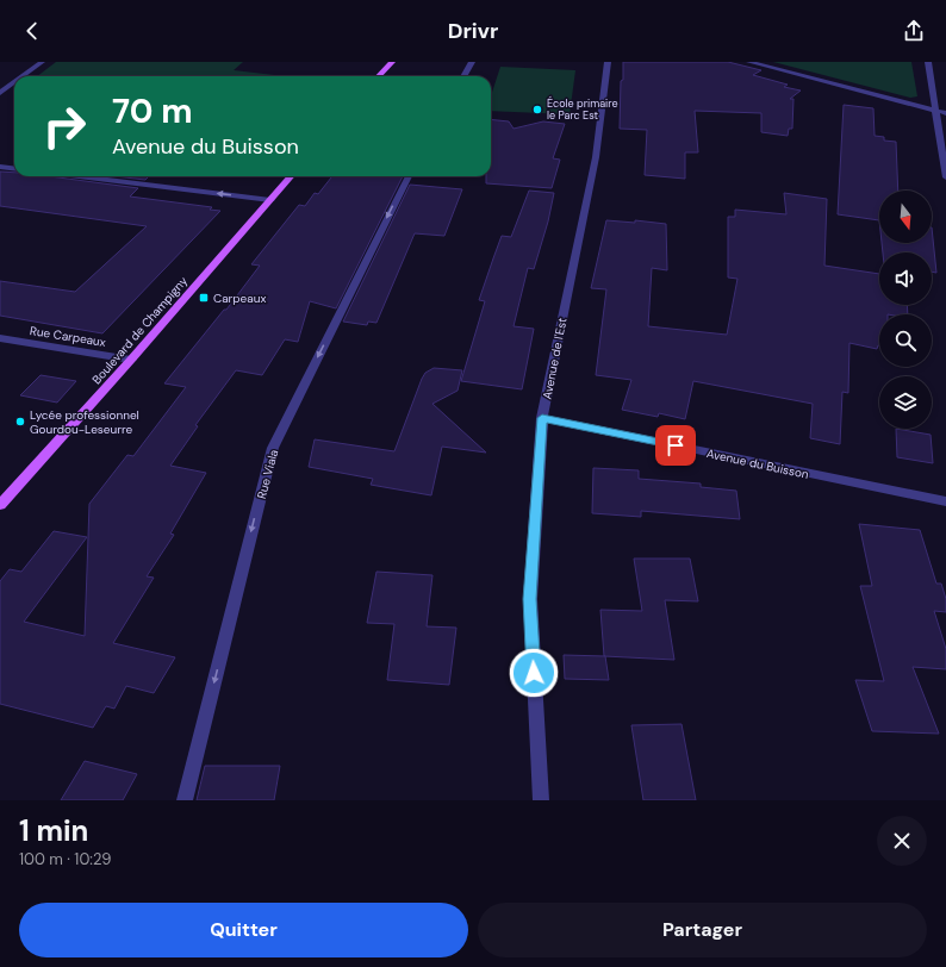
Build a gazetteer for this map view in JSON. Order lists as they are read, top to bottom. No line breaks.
{"streets":{"main road":["Boulevard de Champigny"],"street":["Rue Carpeaux","Avenue de l'Est","Avenue du Buisson","Rue Viala"]},"crossings":[["Boulevard de Champigny","Rue Carpeaux"],["Avenue de l'Est","Avenue du Buisson"]],"one_way":["Rue Viala"],"places":{"other":["École primaire le Parc Est","Lycée professionnel Gourdou-Leseurre"],"transit":["Carpeaux"]},"north":"bottom","page":{"header":"Drivr","turn":["70 m","Avenue du Buisson"],"heading":["1 min","100 m · 10:29"],"buttons":["Quitter","Partager"]}}
